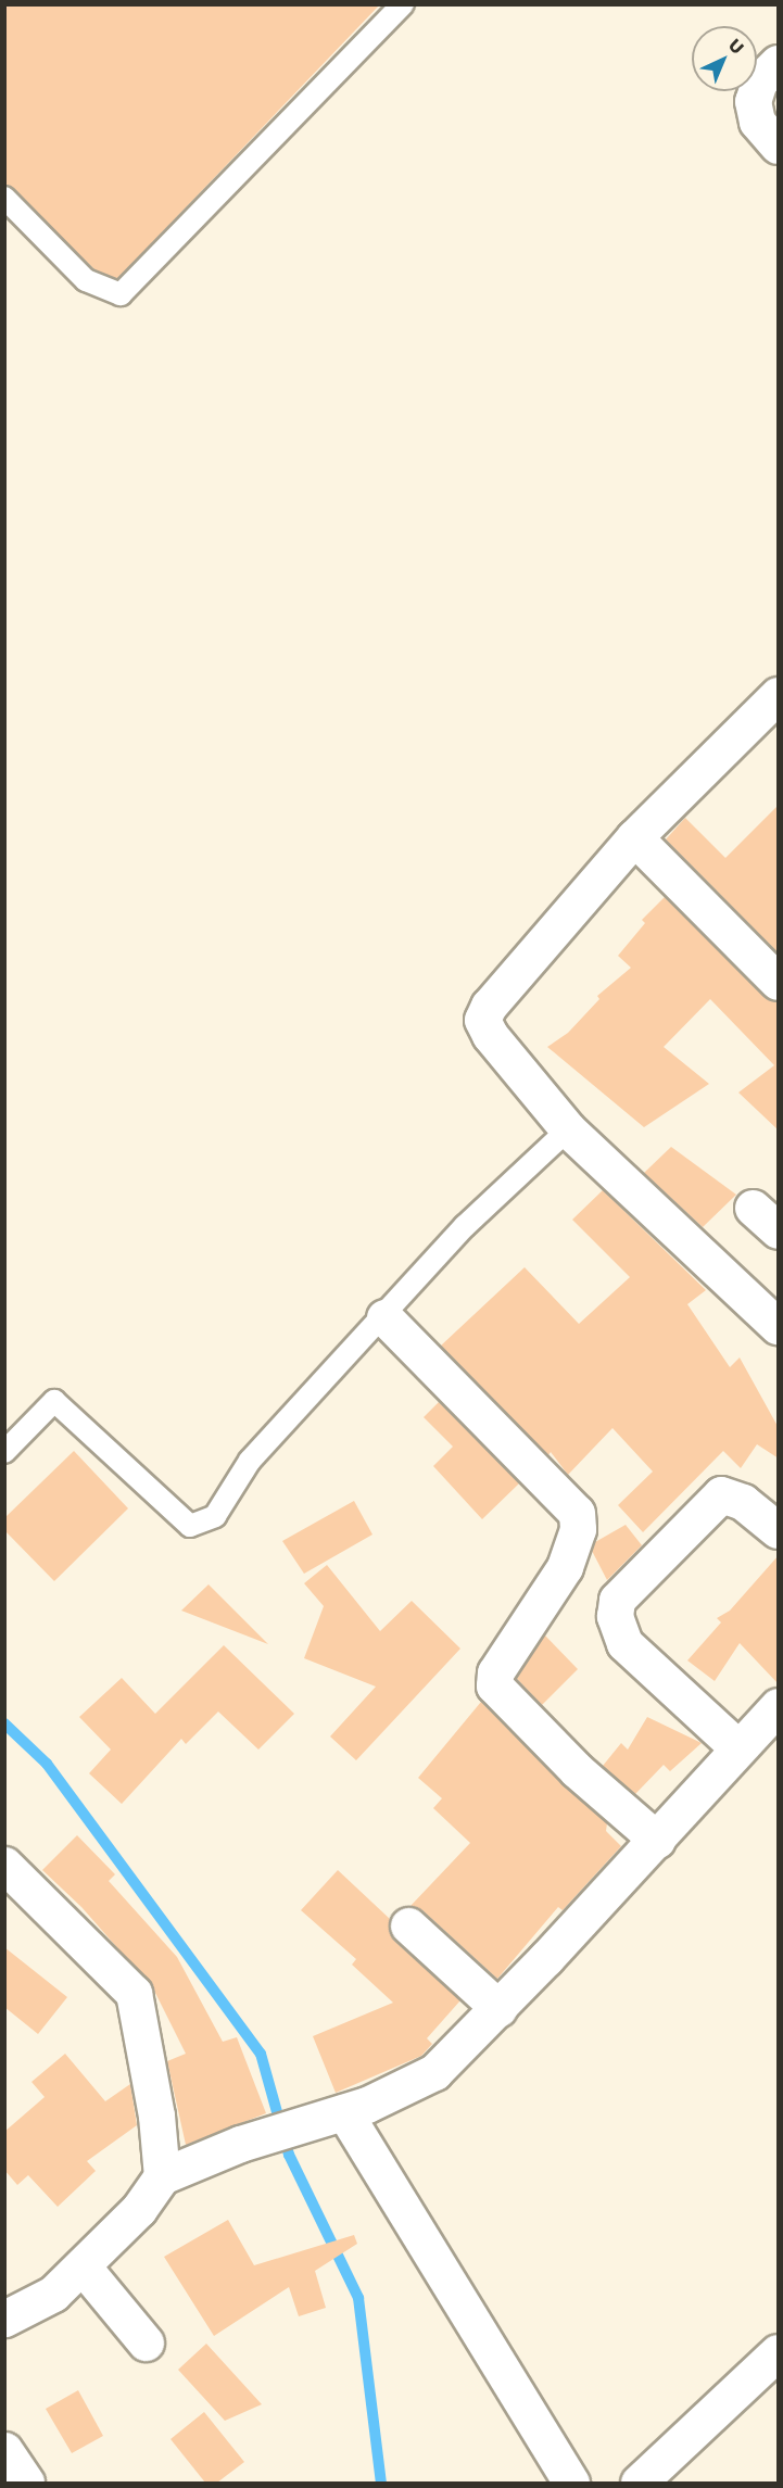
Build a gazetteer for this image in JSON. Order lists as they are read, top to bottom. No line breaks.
{"north":"top right"}
